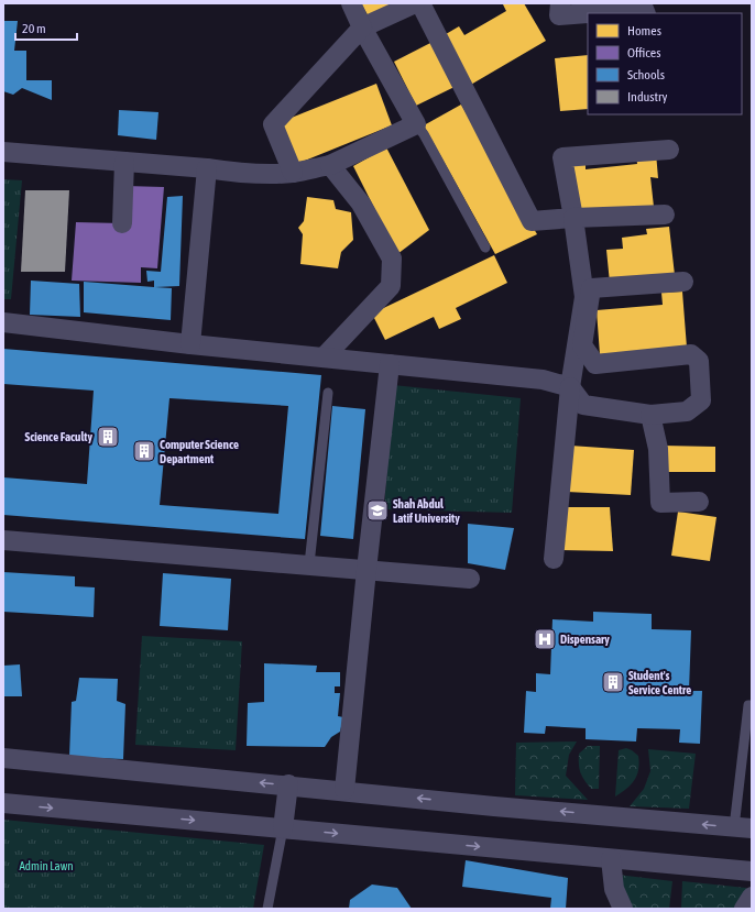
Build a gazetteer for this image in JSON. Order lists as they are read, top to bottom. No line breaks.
{"parks":["Admin Lawn"],"places":{"building":["Science Faculty","Computer Science Department","Student's Service Centre"],"school or university":["Shah Abdul Latif University"],"hospital":["Dispensary"]},"legend":["Homes","Offices","Schools","Industry"],"scale_bar":"20 m"}
